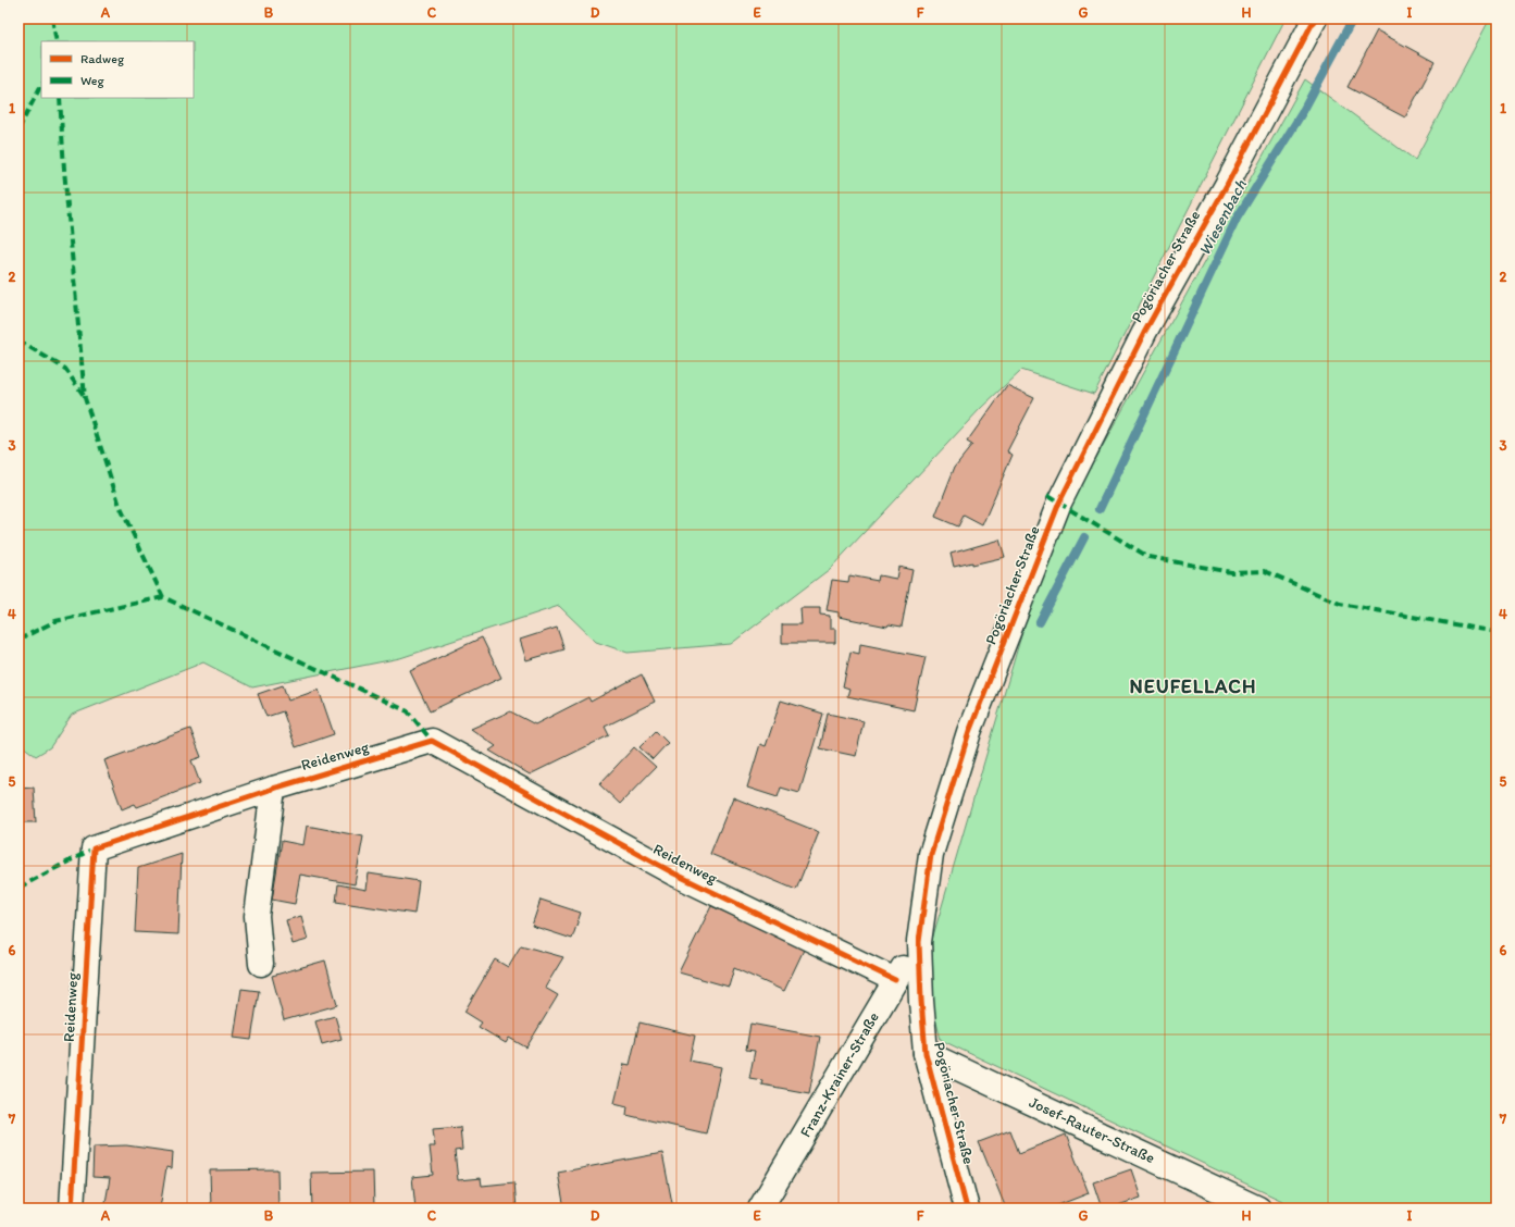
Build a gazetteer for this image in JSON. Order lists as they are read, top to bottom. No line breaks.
{"streets":{"street":["Pogöriacher Straße","Reidenweg","Franz-Krainer-Straße","Josef-Rauter-Straße"]},"crossings":[["Pogöriacher Straße","Franz-Krainer-Straße"],["Pogöriacher Straße","Josef-Rauter-Straße"],["Reidenweg","Franz-Krainer-Straße"]],"districts":["NEUFELLACH"],"water":["Wiesenbach"],"legend":["Radweg","Weg"],"grid":{"columns":["A","B","C","D","E","F","G","H","I"],"rows":["1","2","3","4","5","6","7"]}}
